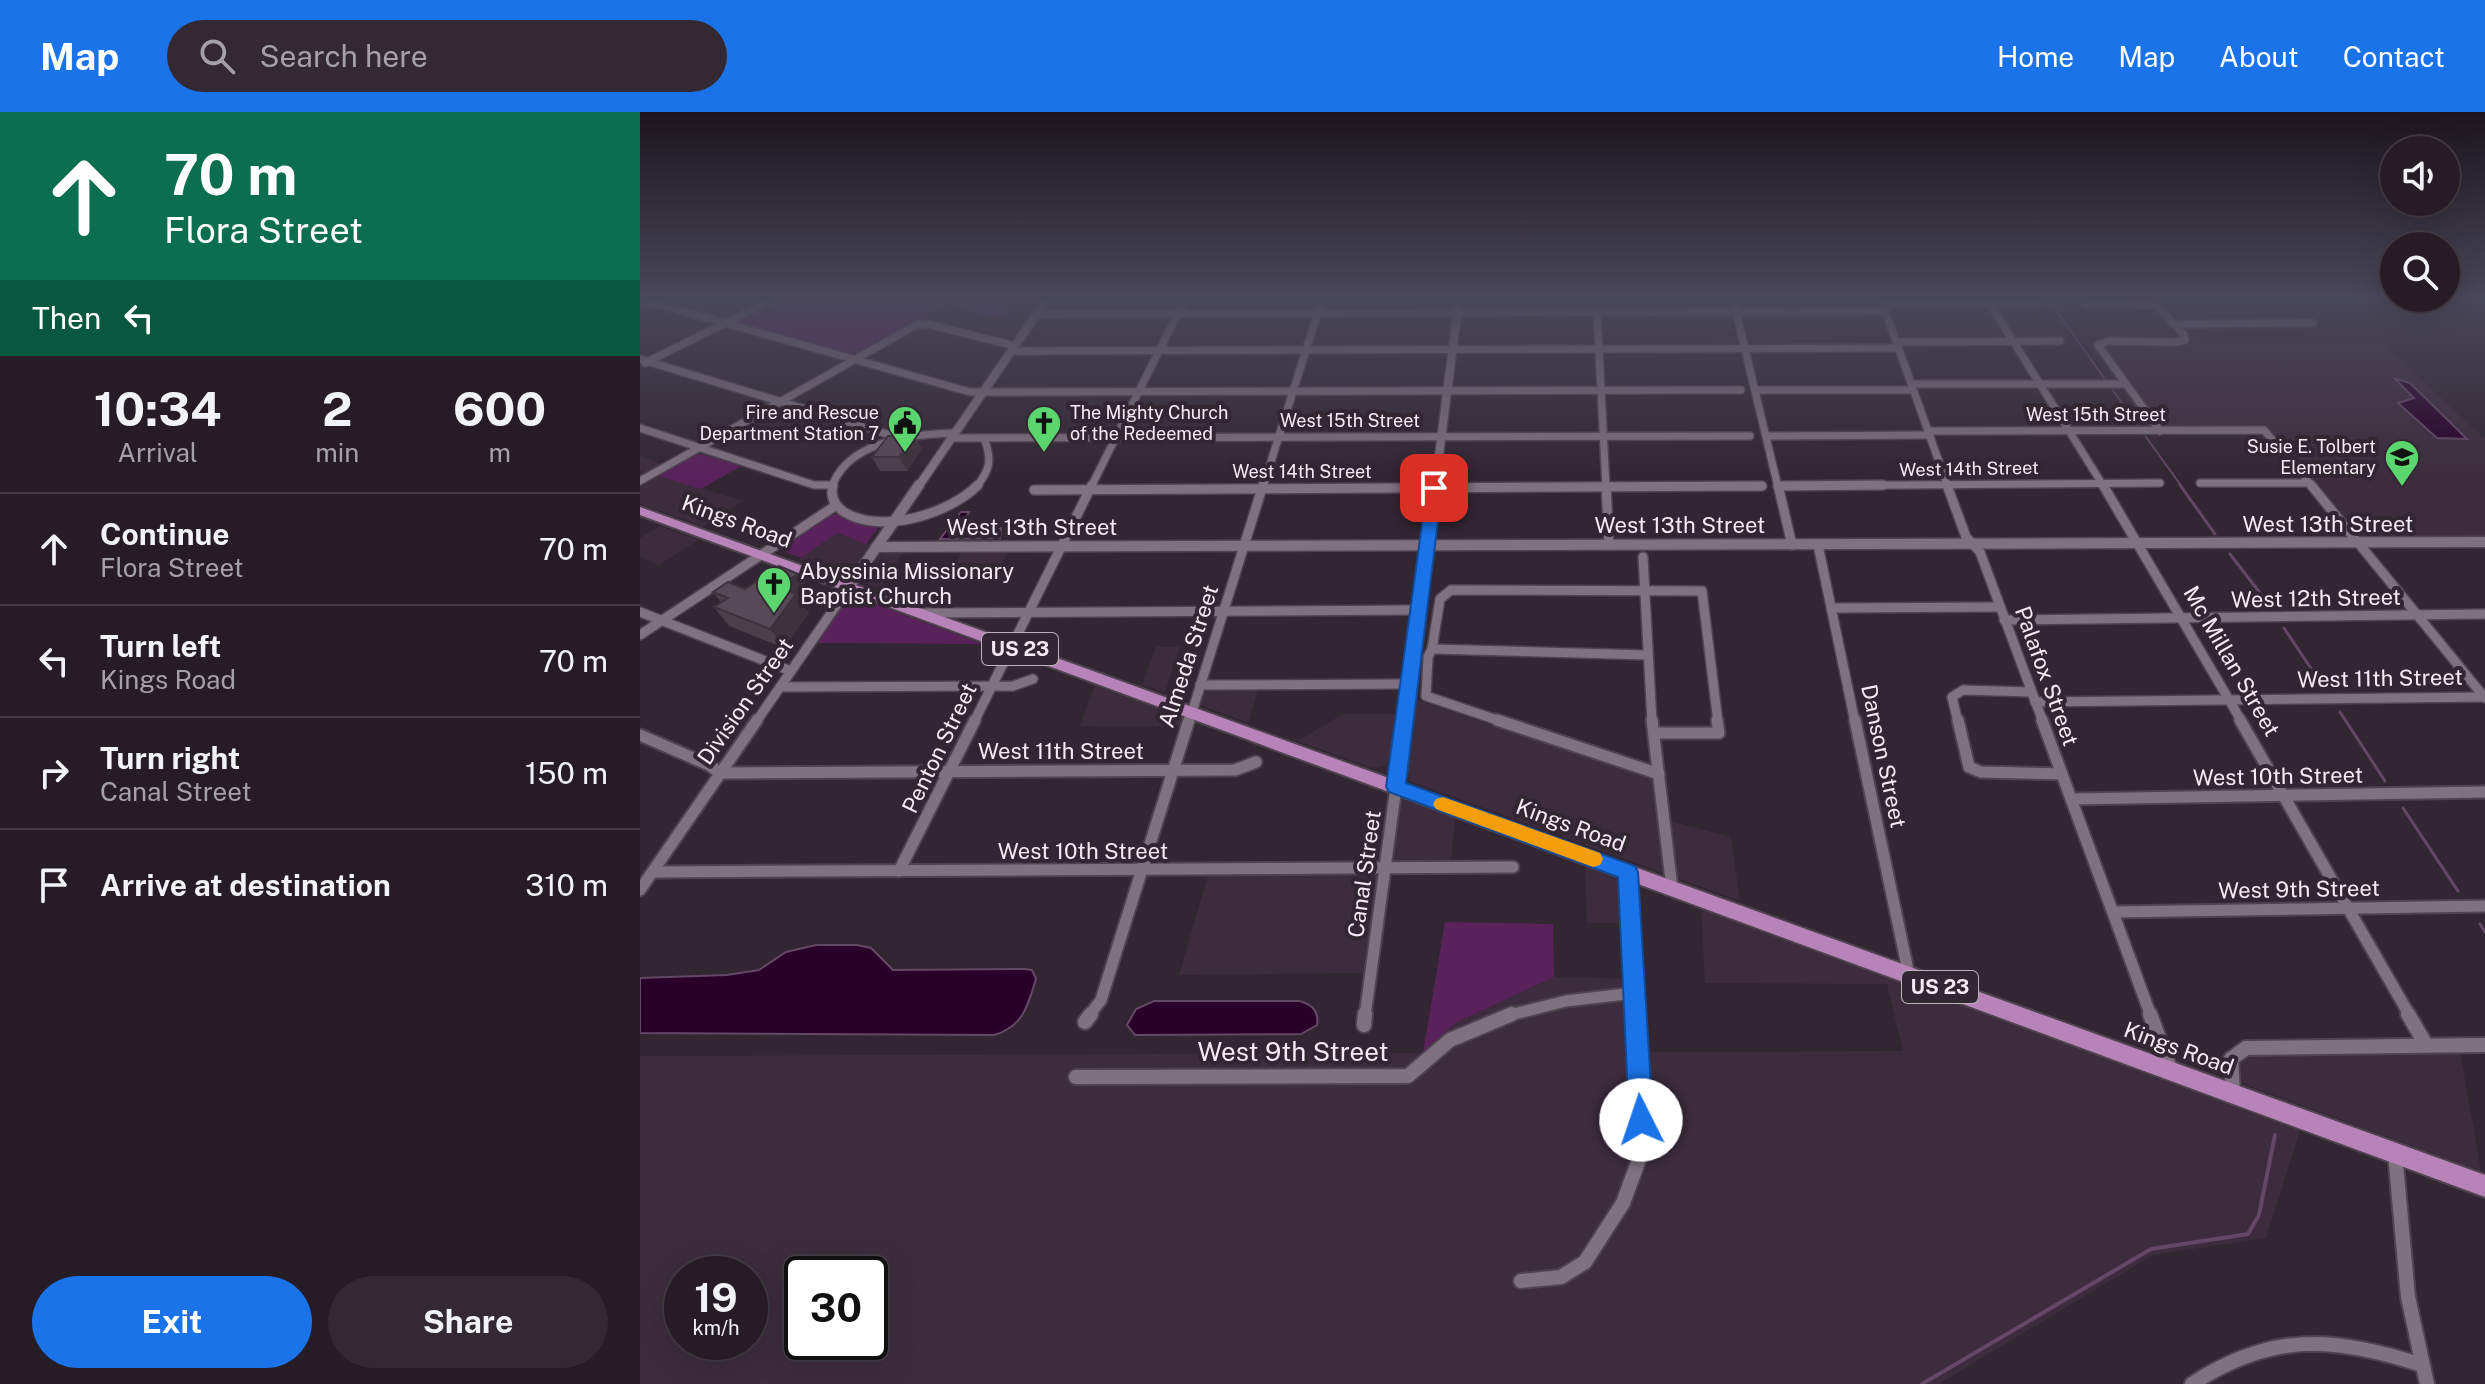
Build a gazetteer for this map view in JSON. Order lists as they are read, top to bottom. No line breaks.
{"streets":{"main road":["Kings Road","US 23"],"street":["West 15th Street","West 14th Street","West 13th Street","West 12th Street","Almeda Street","Mc Millan Street","Palafox Street","West 11th Street","Division Street","Penton Street","Danson Street","West 10th Street","Canal Street","West 9th Street"]},"crossings":[["West 15th Street","Almeda Street"],["West 15th Street","Mc Millan Street"],["West 15th Street","Palafox Street"],["West 15th Street","Division Street"],["West 15th Street","Penton Street"],["West 15th Street","Canal Street"],["West 14th Street","Almeda Street"],["West 14th Street","Mc Millan Street"],["West 14th Street","Palafox Street"],["West 14th Street","Penton Street"],["West 14th Street","Canal Street"],["Kings Road","Almeda Street"],["Kings Road","Palafox Street"],["Kings Road","Division Street"],["Kings Road","Penton Street"],["Kings Road","Danson Street"],["Kings Road","Canal Street"],["West 13th Street","Almeda Street"],["West 13th Street","Mc Millan Street"],["West 13th Street","Palafox Street"],["West 13th Street","Division Street"],["West 13th Street","Penton Street"],["West 13th Street","Danson Street"],["West 13th Street","Canal Street"],["West 12th Street","Mc Millan Street"],["West 12th Street","Palafox Street"],["Almeda Street","West 11th Street"],["Almeda Street","West 10th Street"],["Mc Millan Street","West 11th Street"],["Mc Millan Street","West 10th Street"],["Mc Millan Street","West 9th Street"],["Palafox Street","West 11th Street"],["Palafox Street","West 10th Street"],["Palafox Street","West 9th Street"],["West 11th Street","Division Street"],["West 11th Street","Penton Street"],["Division Street","West 10th Street"],["Penton Street","West 10th Street"],["West 10th Street","Canal Street"]],"places":{"public building":["Fire and Rescue Department Station 7"],"church":["The Mighty Church of the Redeemed","Abyssinia Missionary Baptist Church"],"school or university":["Susie E. Tolbert Elementary"]},"page":{"header":"Map","search":"Search here","nav":["Home","Map","About","Contact"],"turn":["70 m","Flora Street"],"then":"Then","eta":["10:34","Arrival","2","min","600","m"],"list":[{"name":"Continue","note":"Flora Street","value":"70 m"},{"name":"Turn left","note":"Kings Road","value":"70 m"},{"name":"Turn right","note":"Canal Street","value":"150 m"},{"name":"Arrive at destination","value":"310 m"}],"speed":"19 km/h","limit":"30","buttons":["Exit","Share"]}}
